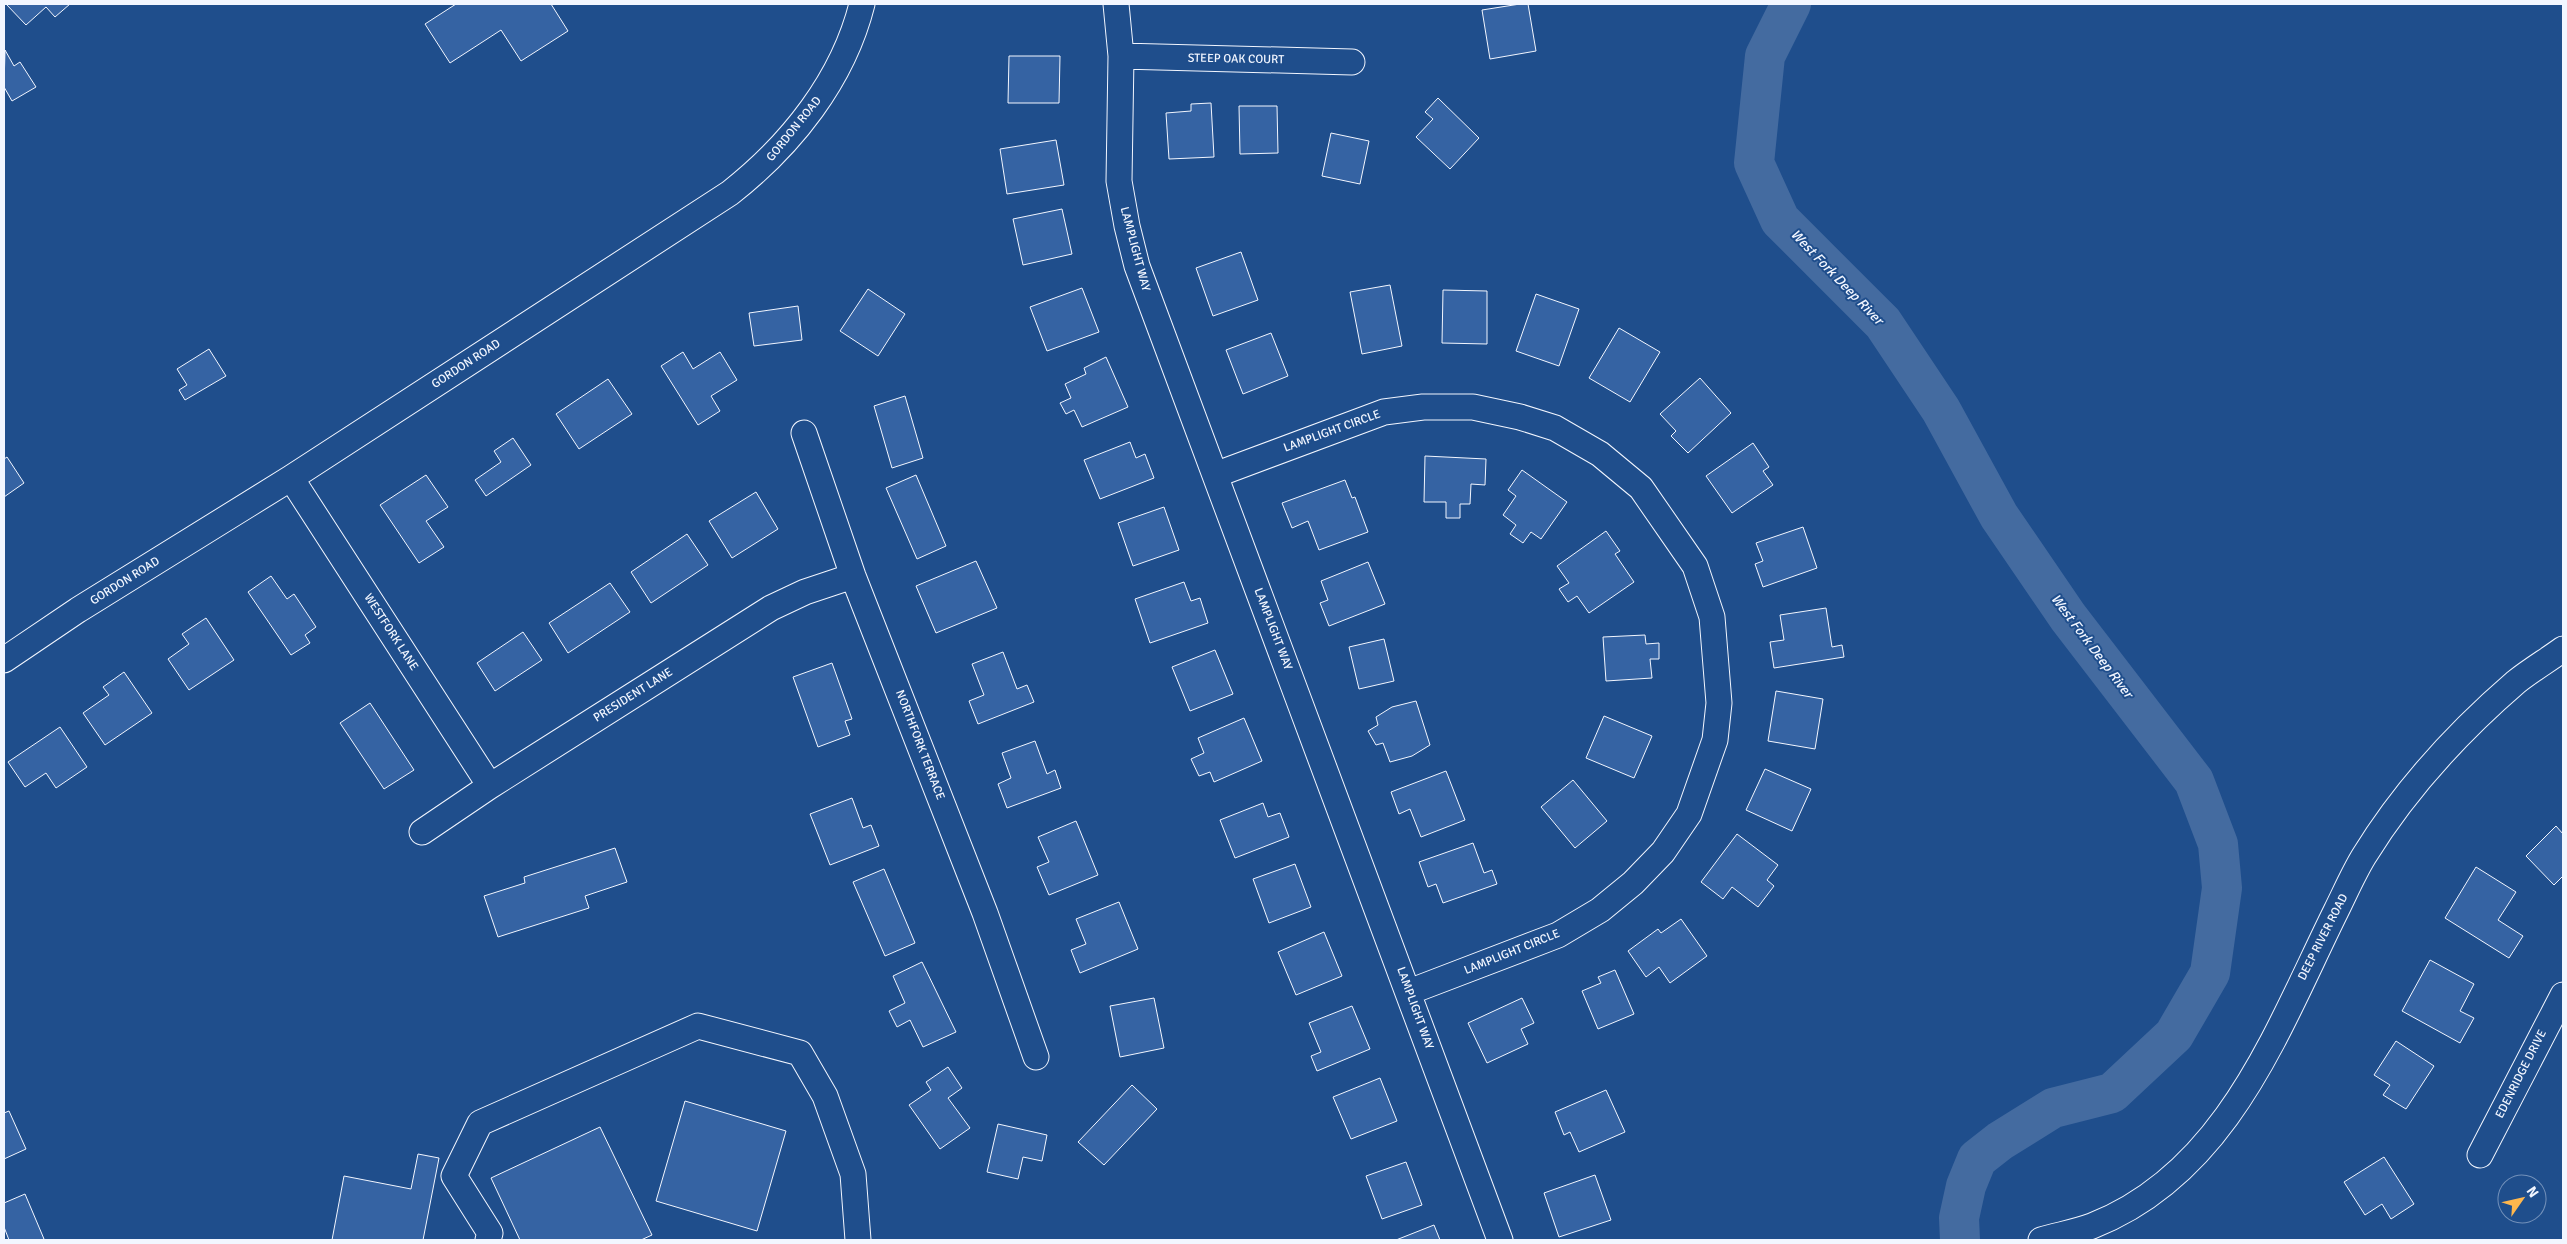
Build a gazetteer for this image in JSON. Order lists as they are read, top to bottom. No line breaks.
{"streets":{"street":["STEEP OAK COURT","GORDON ROAD","LAMPLIGHT WAY","LAMPLIGHT CIRCLE","WESTFORK LANE","PRESIDENT LANE","NORTHFORK TERRACE","DEEP RIVER ROAD","EDENRIDGE DRIVE"]},"crossings":[["STEEP OAK COURT","LAMPLIGHT WAY"],["GORDON ROAD","WESTFORK LANE"],["LAMPLIGHT WAY","LAMPLIGHT CIRCLE"],["WESTFORK LANE","PRESIDENT LANE"],["PRESIDENT LANE","NORTHFORK TERRACE"]],"water":["West Fork Deep River"],"north":"top right"}
